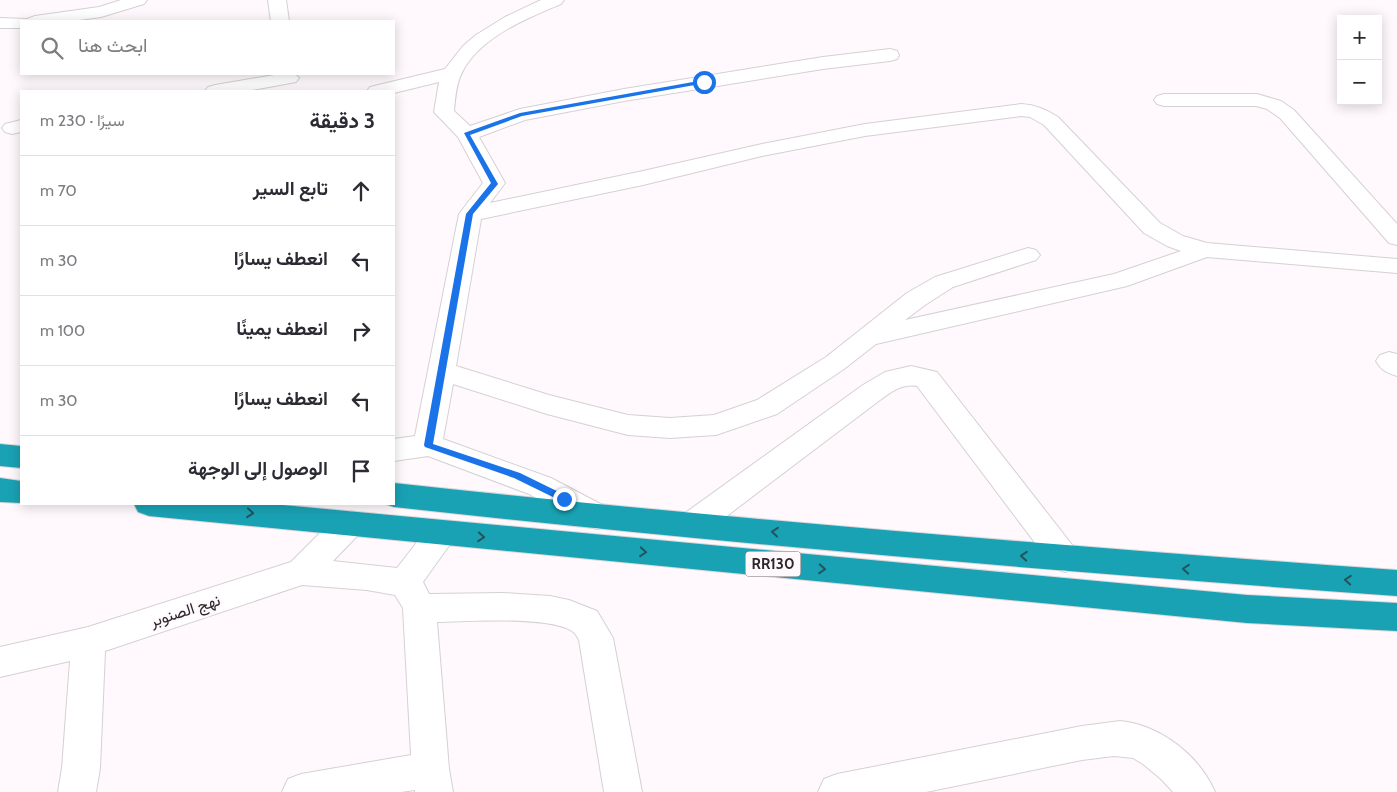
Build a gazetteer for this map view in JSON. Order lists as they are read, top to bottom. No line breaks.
{"streets":{"highway":["RR130"],"street":["نهج الصنوبر"]},"crossings":[["RR130","نهج الصنوبر"]],"page":{"map_buttons":["+","−"],"search":"ابحث هنا","heading":["3 دقيقة","سيرًا · 230 m"],"list":[["تابع السير","70 m"],["انعطف يسارًا","30 m"],["انعطف يمينًا","100 m"],["انعطف يسارًا","30 m"],"الوصول إلى الوجهة"]}}
